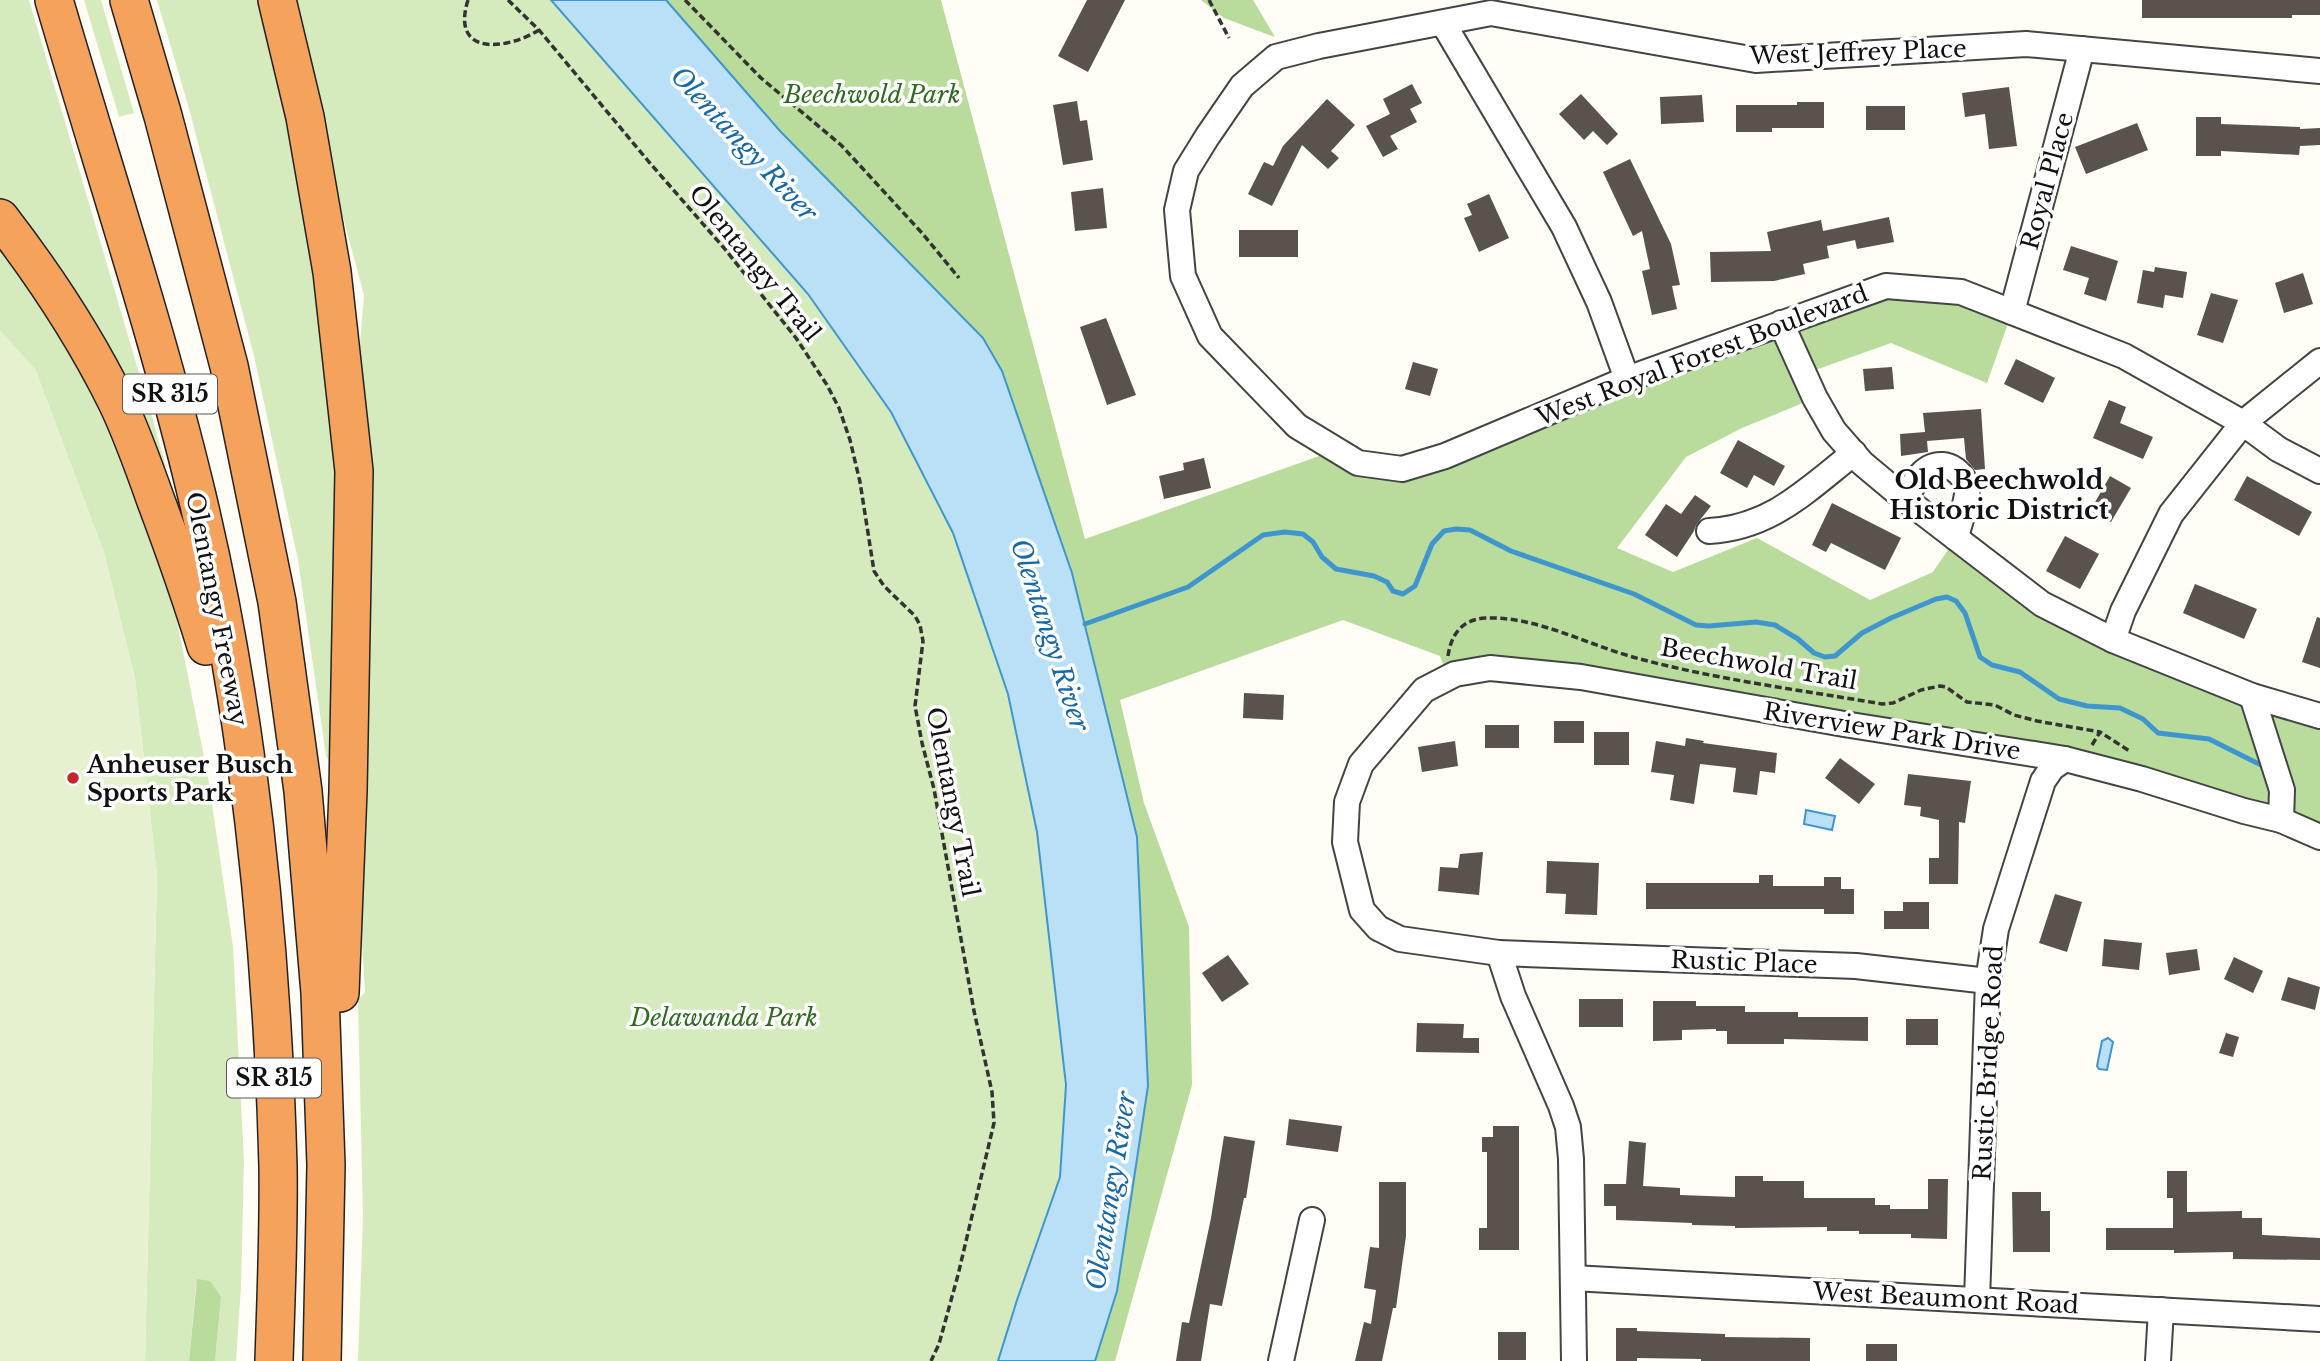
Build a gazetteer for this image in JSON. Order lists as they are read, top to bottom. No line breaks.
{"streets":{"highway":["SR 315","Olentangy Freeway"],"street":["West Jeffrey Place","Royal Place","West Royal Forest Boulevard","Riverview Park Drive","Rustic Place","Rustic Bridge Road","West Beaumont Road"],"path":["Olentangy Trail","Beechwold Trail"]},"crossings":[["West Jeffrey Place","Royal Place"],["West Jeffrey Place","West Royal Forest Boulevard"],["Royal Place","West Royal Forest Boulevard"],["Beechwold Trail","Riverview Park Drive"],["Beechwold Trail","Rustic Place"],["Riverview Park Drive","Rustic Place"],["Riverview Park Drive","Rustic Bridge Road"],["Rustic Place","Rustic Bridge Road"],["Rustic Bridge Road","West Beaumont Road"]],"districts":["Old Beechwold Historic District"],"water":["Olentangy River"],"parks":["Beechwold Park","Delawanda Park"],"places":["Anheuser Busch Sports Park"]}
